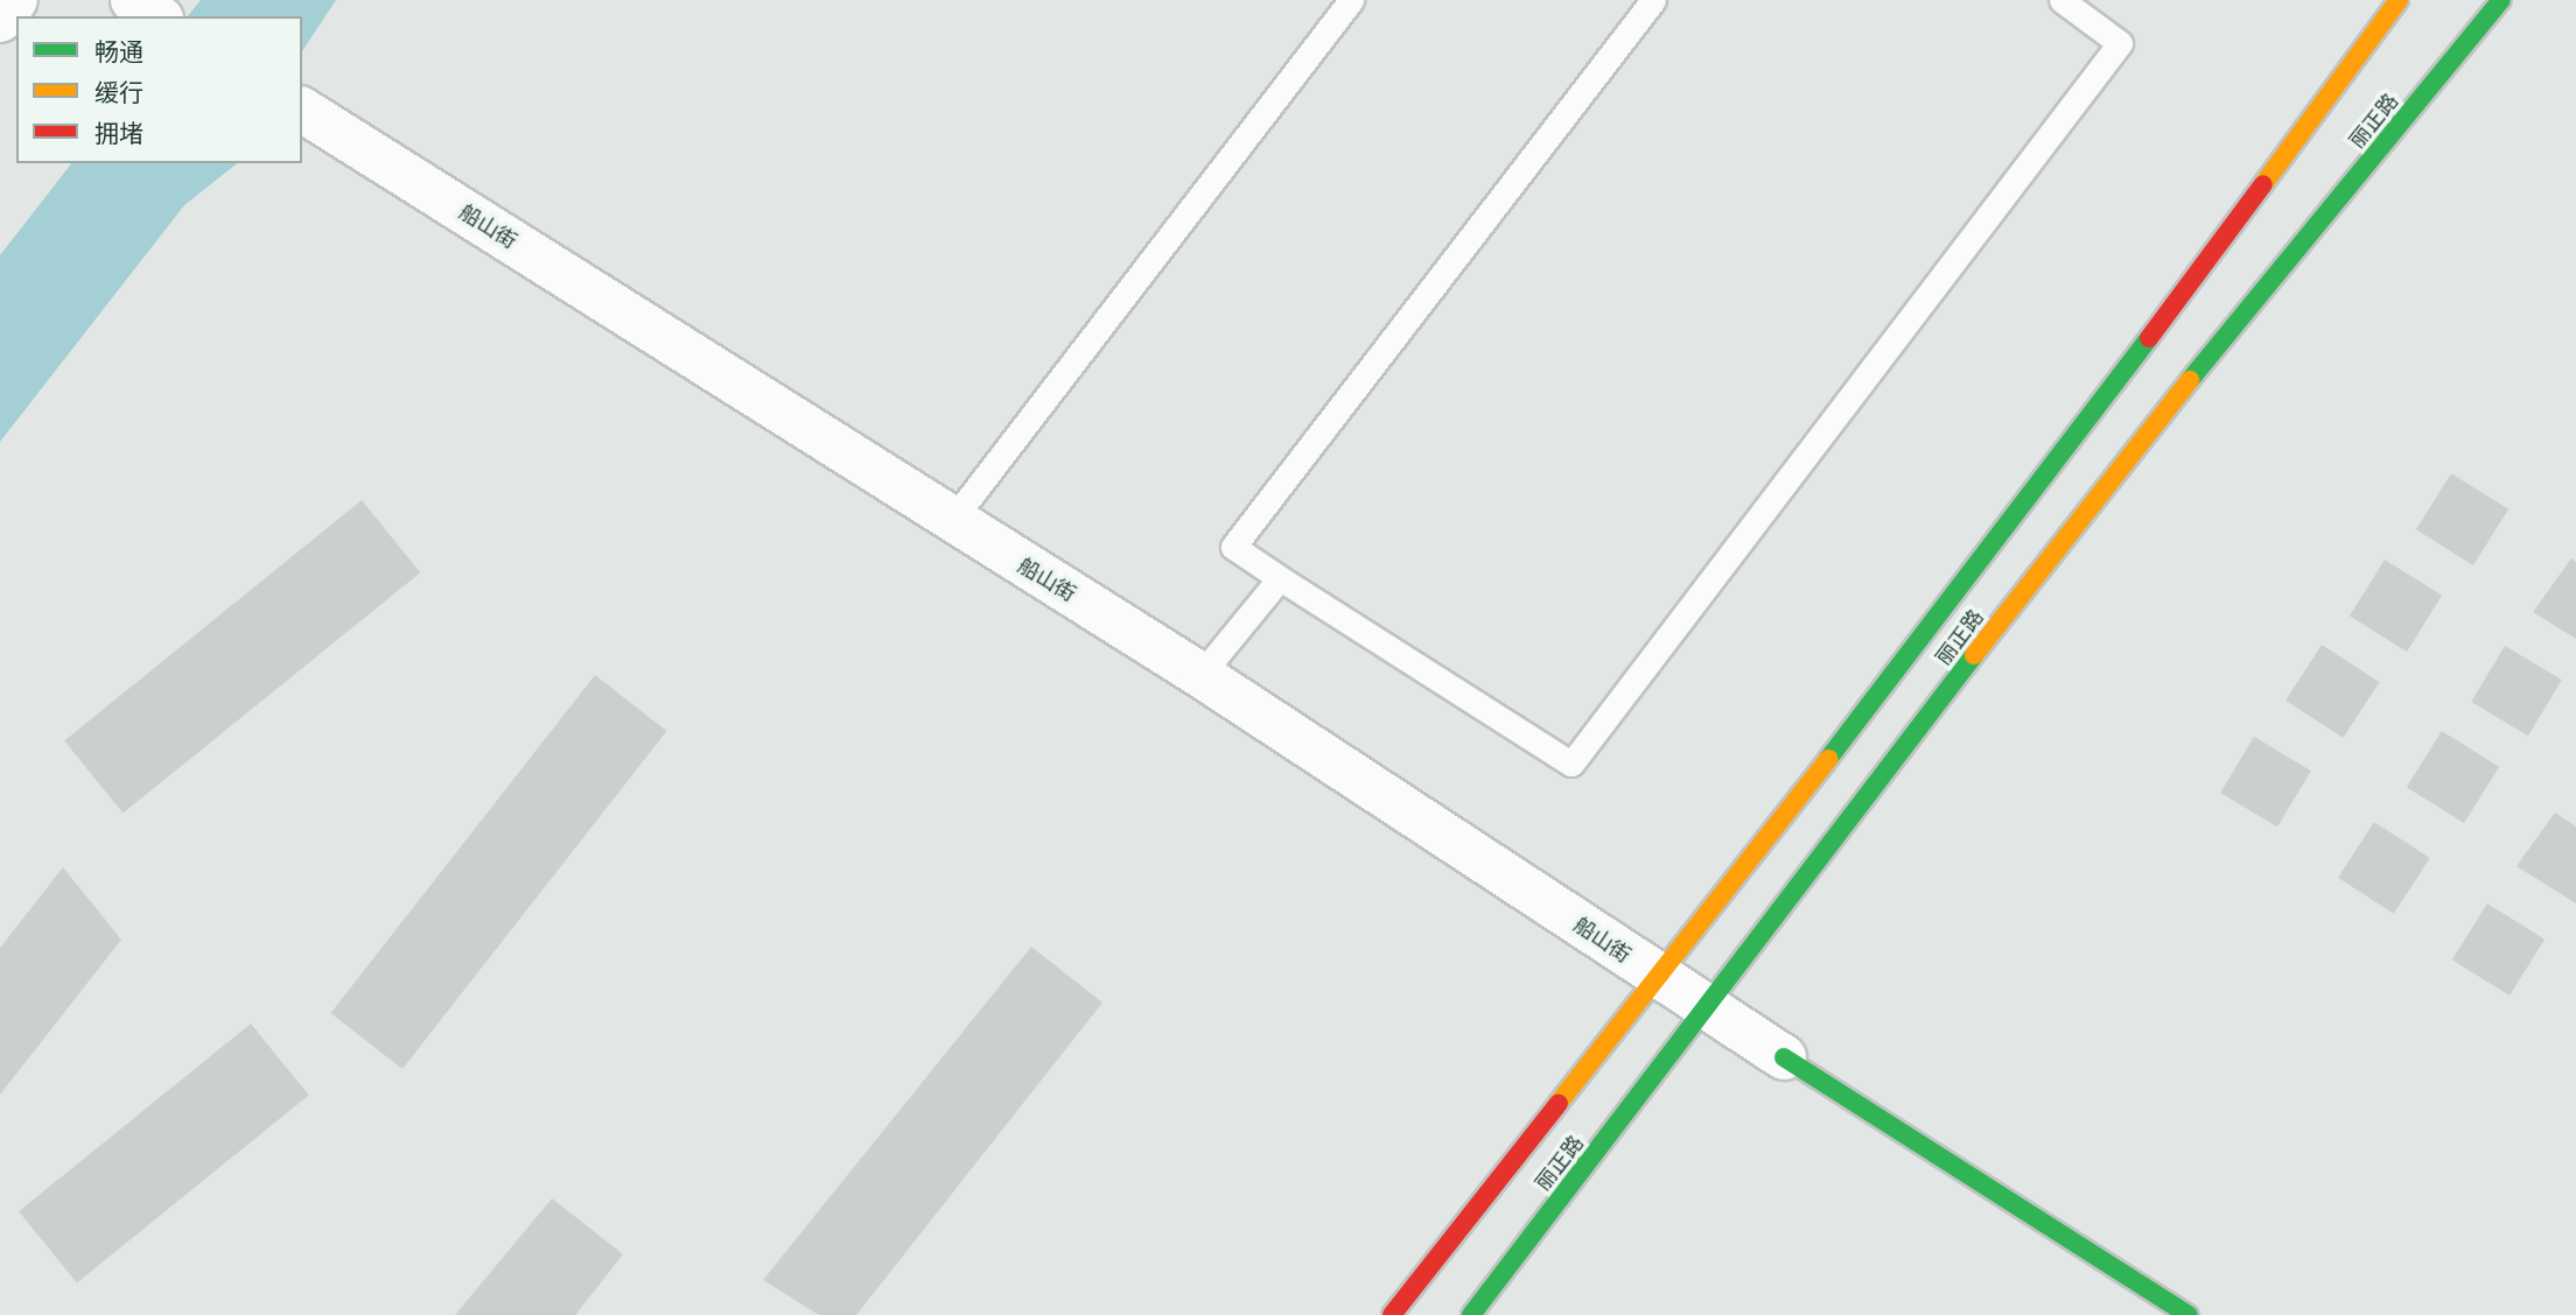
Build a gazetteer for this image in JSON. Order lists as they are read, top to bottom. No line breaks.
{"streets":{"street":["丽正路","船山街"]},"crossings":[["丽正路","船山街"]],"legend":["畅通","缓行","拥堵"]}
